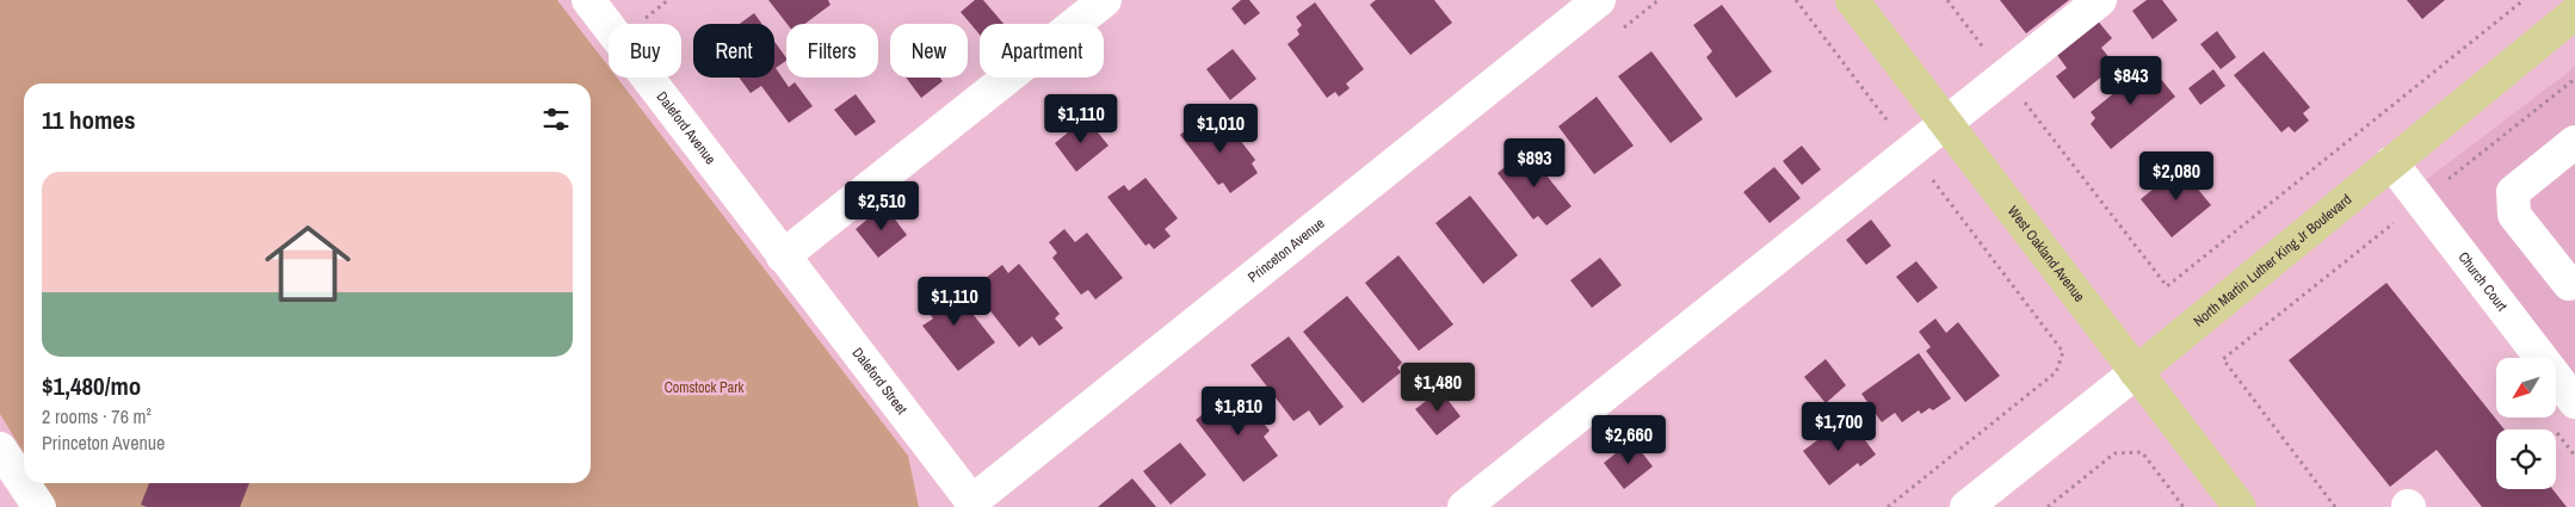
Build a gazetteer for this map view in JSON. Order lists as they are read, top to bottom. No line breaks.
{"streets":{"main road":["West Oakland Avenue","North Martin Luther King Jr Boulevard"],"street":["Daleford Avenue","Princeton Avenue","Church Court","Daleford Street"]},"crossings":[["Daleford Avenue","Daleford Street"],["Princeton Avenue","Daleford Street"],["West Oakland Avenue","North Martin Luther King Jr Boulevard"],["North Martin Luther King Jr Boulevard","Church Court"]],"parks":["Comstock Park"],"north":"bottom left","page":{"chip":["Buy","Rent","Filters","New","Apartment"],"price":["$843","$1,110","$1,010","$893","$2,080","$2,510","$1,110","$1,480","$1,810","$1,700","$2,660"],"heading":"11 homes","list":[{"name":"$1,480/mo","note":"2 rooms · 76 m² · Princeton Avenue"}]}}
